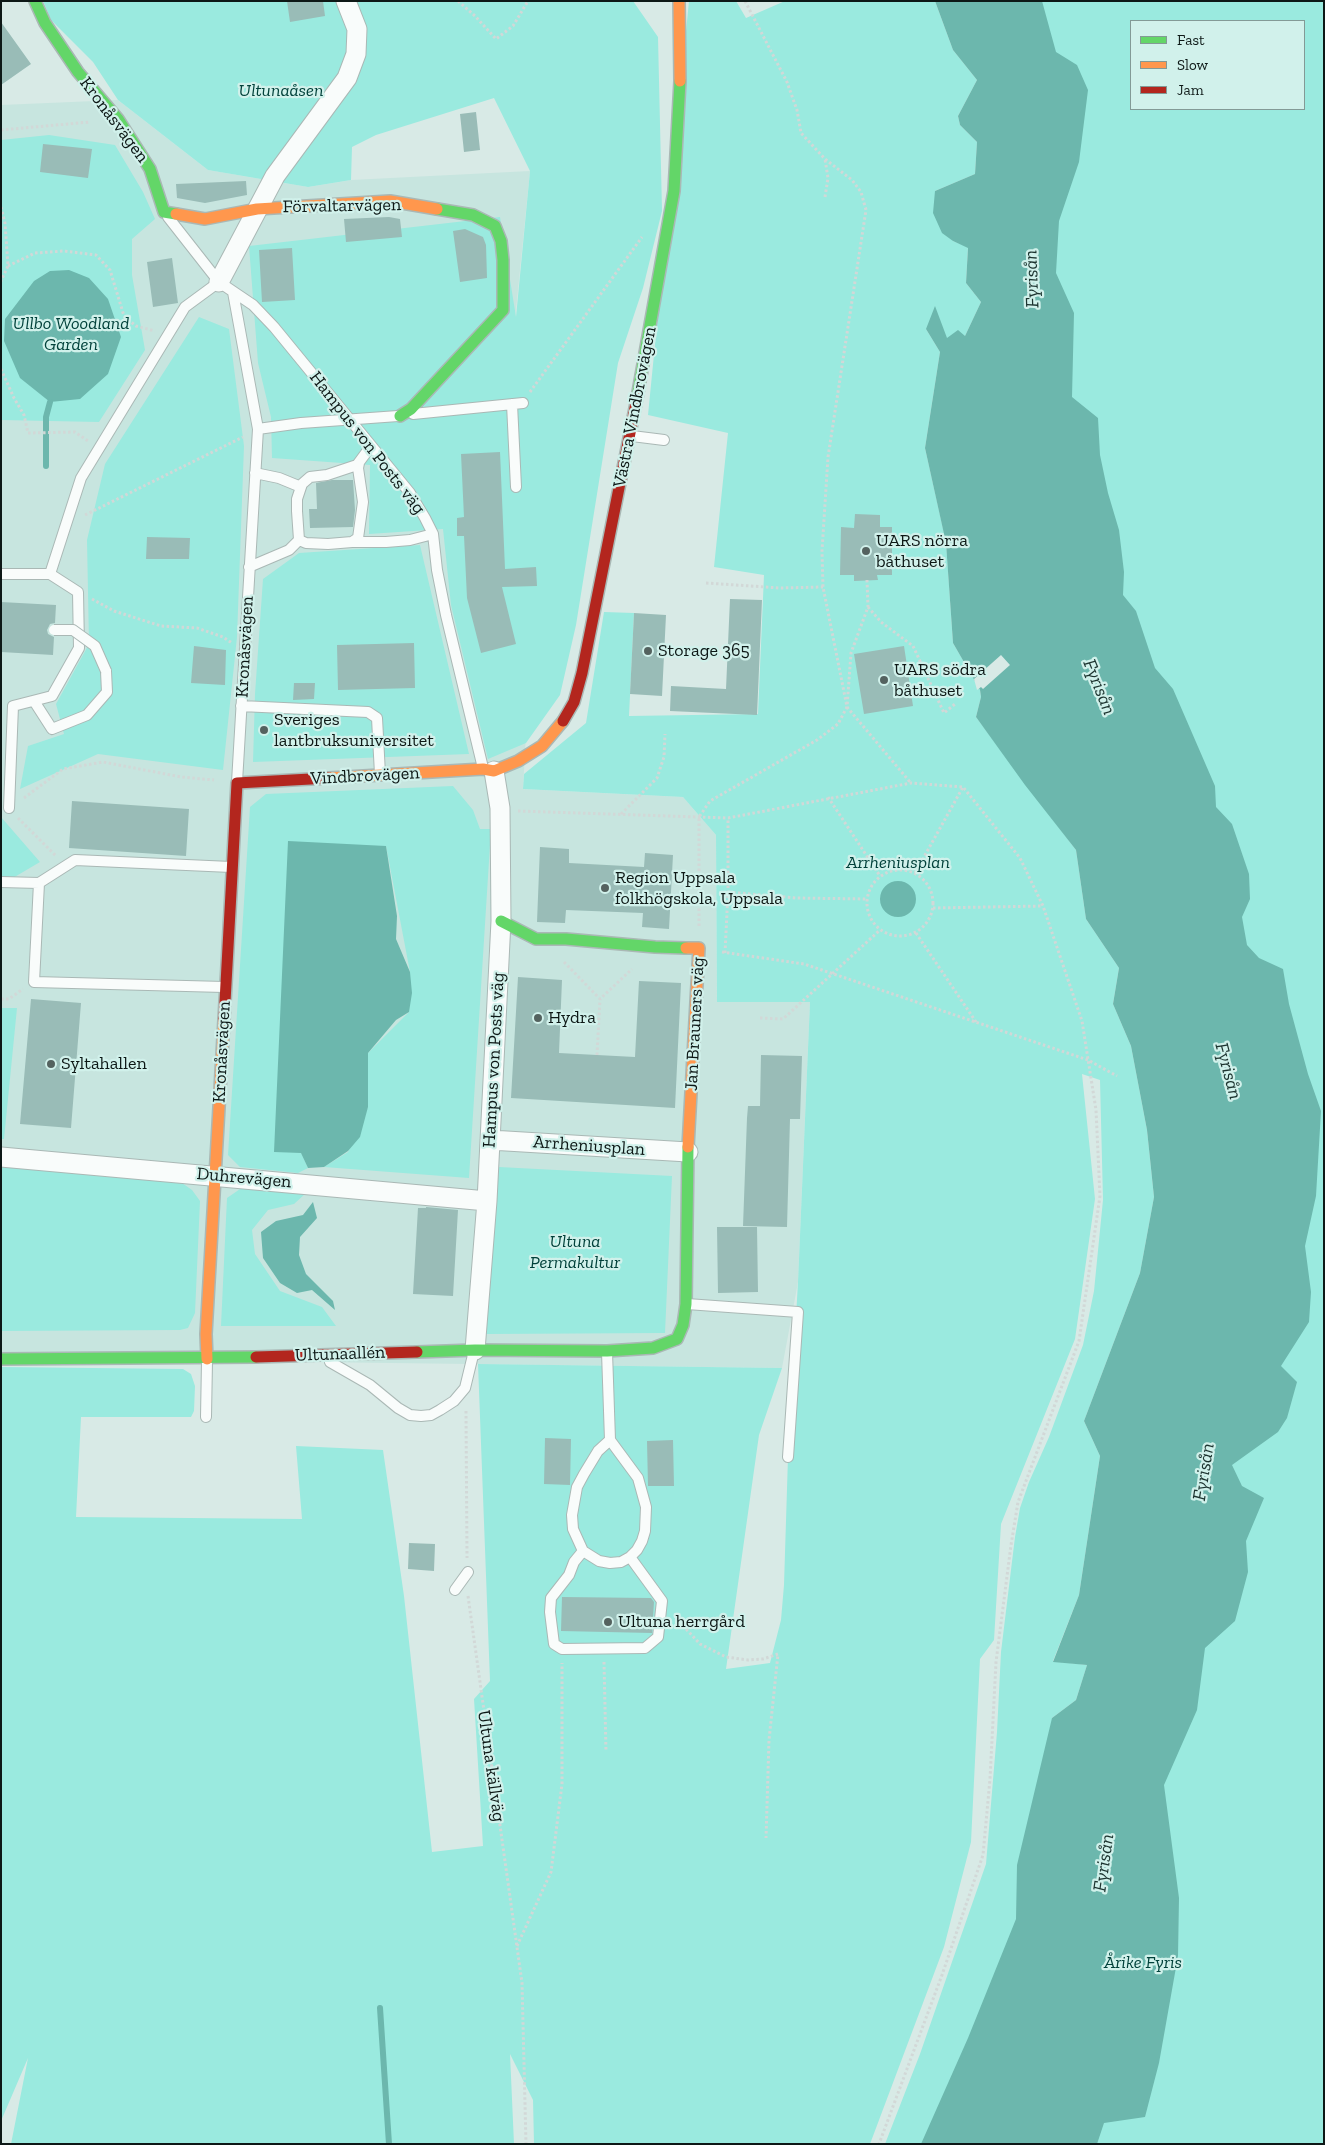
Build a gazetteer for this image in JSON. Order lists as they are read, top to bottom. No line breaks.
{"streets":{"street":["Kronåsvägen","Förvaltarvägen","Västra Vindbrovägen","Hampus von Posts väg","Vindbrovägen","Jan Brauners väg","Arrheniusplan","Duhrevägen","Ultunaallén"],"path":["Ultuna källväg"]},"crossings":[["Kronåsvägen","Förvaltarvägen"],["Kronåsvägen","Hampus von Posts väg"],["Kronåsvägen","Vindbrovägen"],["Kronåsvägen","Duhrevägen"],["Kronåsvägen","Ultunaallén"],["Västra Vindbrovägen","Hampus von Posts väg"],["Västra Vindbrovägen","Vindbrovägen"],["Hampus von Posts väg","Vindbrovägen"],["Hampus von Posts väg","Jan Brauners väg"],["Hampus von Posts väg","Arrheniusplan"],["Hampus von Posts väg","Duhrevägen"],["Hampus von Posts väg","Ultunaallén"],["Jan Brauners väg","Arrheniusplan"],["Jan Brauners väg","Ultunaallén"]],"water":["Fyrisån"],"parks":["Ultunaåsen","Ullbo Woodland Garden","Arrheniusplan","Ultuna Permakultur","Årike Fyris"],"places":["UARS nörra båthuset","Storage 365","UARS södra båthuset","Sveriges lantbruksuniversitet","Region Uppsala folkhögskola, Uppsala","Hydra","Syltahallen","Ultuna herrgård"],"legend":["Fast","Slow","Jam"]}
